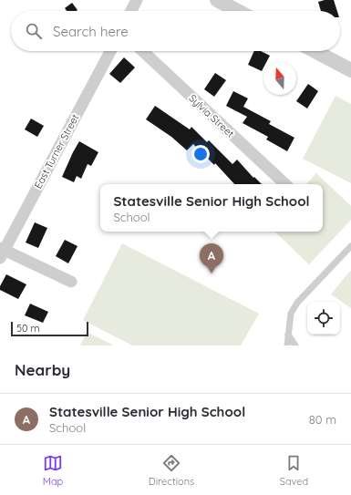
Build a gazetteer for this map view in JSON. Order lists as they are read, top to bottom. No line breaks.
{"streets":{"street":["Sylvia Street","East Turner Street"]},"scale_bar":"50 m","north":"top","page":{"search":"Search here","popup":["Statesville Senior High School","School"],"pins":"A","scale":"50 m","heading":"Nearby","list":[{"mark":"A","name":"Statesville Senior High School","note":"School","value":"80 m"}],"nav":["Map","Directions","Saved"]}}
